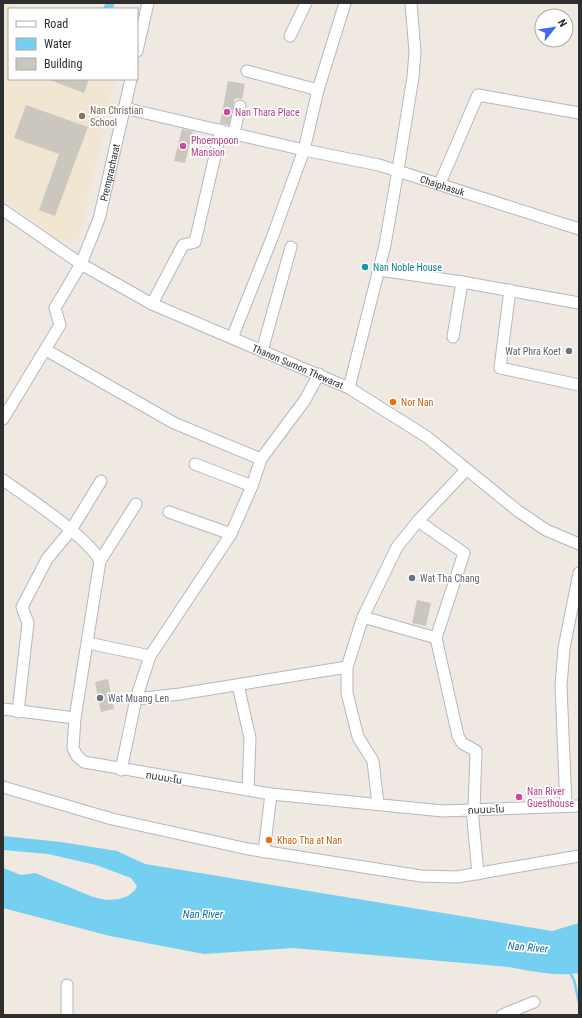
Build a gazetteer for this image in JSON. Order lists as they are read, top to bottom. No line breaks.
{"streets":{"street":["Prempracharat","Chaiphasuk","Thanon Sumon Thewarat","ถนนมะโน"]},"crossings":[["Prempracharat","Chaiphasuk"],["Prempracharat","Thanon Sumon Thewarat"]],"water":["Nan River"],"places":["Nan Thara Place","Nan Christian School","Phoempoon Mansion","Nan Noble House","Wat Phra Koet","Nor Nan","Wat Tha Chang","Wat Muang Len","Nan River Guesthouse","Khao Tha at Nan"],"legend":["Road","Water","Building"],"north":"top right"}
